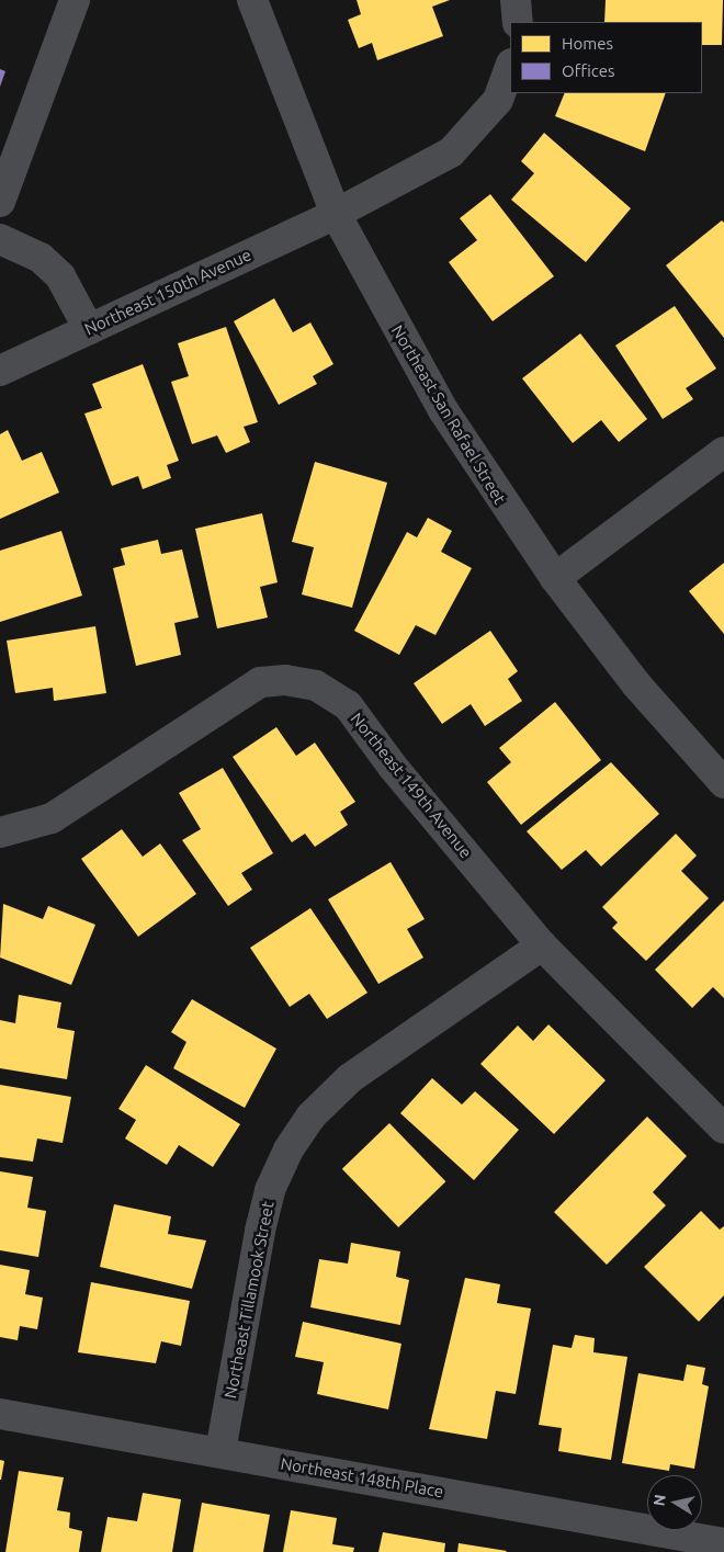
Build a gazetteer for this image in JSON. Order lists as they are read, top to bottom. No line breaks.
{"streets":{"street":["Northeast 150th Avenue","Northeast San Rafael Street","Northeast 149th Avenue","Northeast Tillamook Street","Northeast 148th Place"]},"crossings":[["Northeast 150th Avenue","Northeast San Rafael Street"],["Northeast 149th Avenue","Northeast Tillamook Street"],["Northeast Tillamook Street","Northeast 148th Place"]],"legend":["Homes","Offices"],"north":"left"}
